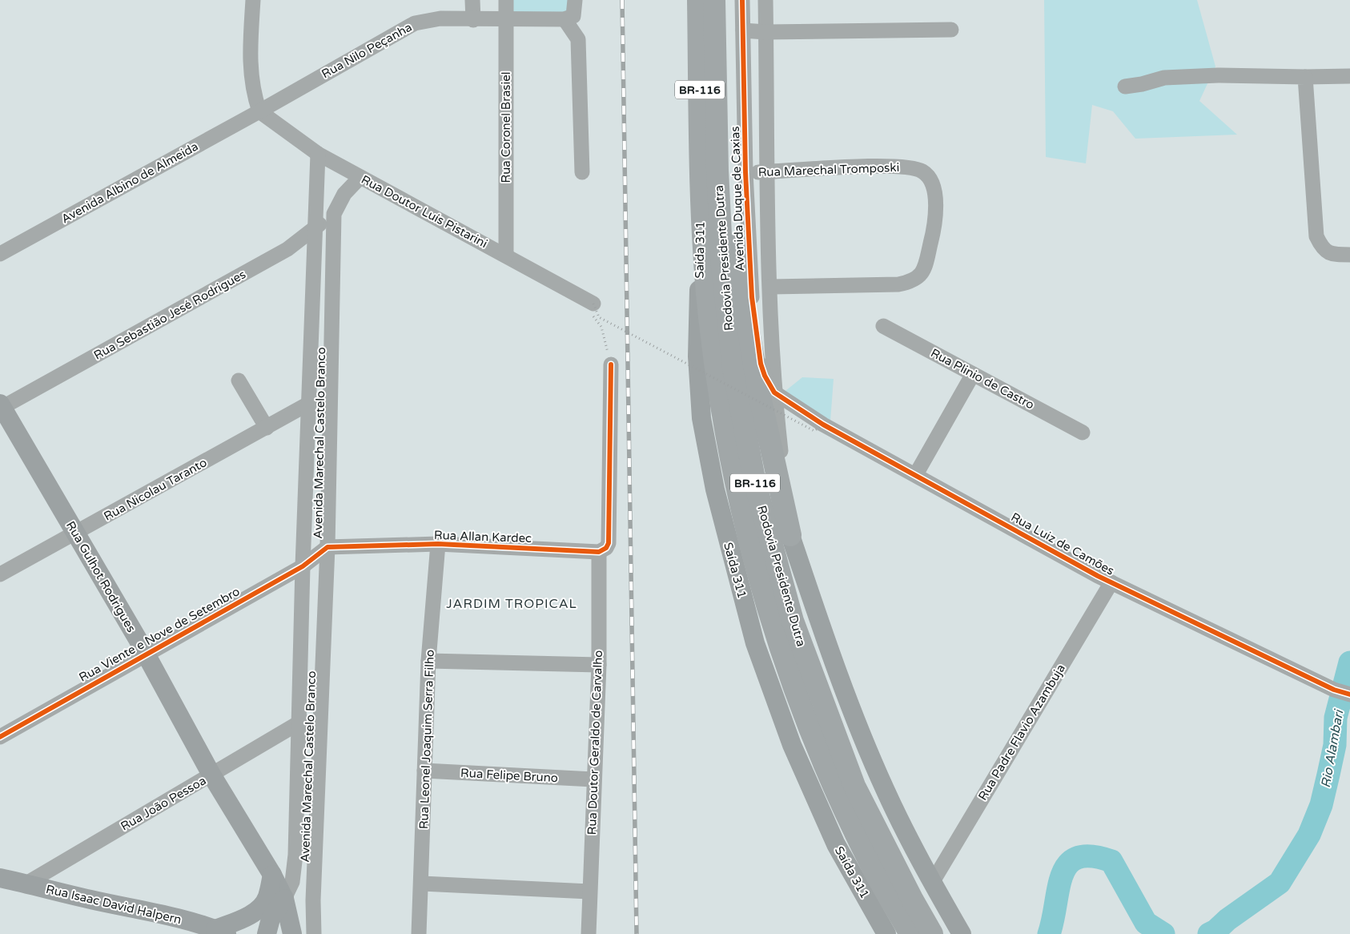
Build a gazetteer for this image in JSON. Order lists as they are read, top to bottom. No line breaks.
{"streets":{"highway":["BR-116","Rodovia Presidente Dutra"],"main road":["Saída 311","Rua Gulhot Rodrigues","Rua Isaac David Halpern"],"street":["Rua Nilo Peçanha","Rua Coronel Brasiel","Rua Marechal Tromposki","Avenida Albino de Almeida","Avenida Duque de Caxias","Rua Doutor Luís Pistarini","Rua Sebastião Jesé Rodrigues","Rua Plinio de Castro","Avenida Marechal Castelo Branco","Rua Nicolau Taranto","Rua Allan Kardec","Rua Luiz de Camões","Rua Viente e Nove de Setembro","Rua Padre Flavio Azambuja","Rua Leonel Joaquim Serra Filho","Rua Doutor Geraldo de Carvalho","Rua Felipe Bruno","Rua João Pessoa"]},"crossings":[["Rua Nilo Peçanha","Rua Coronel Brasiel"],["Rua Nilo Peçanha","Avenida Albino de Almeida"],["Rua Nilo Peçanha","Rua Doutor Luís Pistarini"],["Rua Coronel Brasiel","Rua Doutor Luís Pistarini"],["Rua Marechal Tromposki","Avenida Duque de Caxias"],["Avenida Albino de Almeida","Rua Doutor Luís Pistarini"],["Avenida Duque de Caxias","Rua Luiz de Camões"],["Rua Doutor Luís Pistarini","Avenida Marechal Castelo Branco"],["Saída 311","Rodovia Presidente Dutra"],["Rua Sebastião Jesé Rodrigues","Avenida Marechal Castelo Branco"],["Rua Sebastião Jesé Rodrigues","Rua Gulhot Rodrigues"],["Avenida Marechal Castelo Branco","Rua Nicolau Taranto"],["Avenida Marechal Castelo Branco","Rua Allan Kardec"],["Avenida Marechal Castelo Branco","Rua Gulhot Rodrigues"],["Avenida Marechal Castelo Branco","Rua Viente e Nove de Setembro"],["Avenida Marechal Castelo Branco","Rua João Pessoa"],["Rua Nicolau Taranto","Rua Gulhot Rodrigues"],["Rua Allan Kardec","Rua Viente e Nove de Setembro"],["Rua Allan Kardec","Rua Leonel Joaquim Serra Filho"],["Rua Allan Kardec","Rua Doutor Geraldo de Carvalho"],["Rua Luiz de Camões","Rua Padre Flavio Azambuja"],["Rua Gulhot Rodrigues","Rua Viente e Nove de Setembro"],["Rua Gulhot Rodrigues","Rua João Pessoa"],["Rua Leonel Joaquim Serra Filho","Rua Felipe Bruno"],["Rua Doutor Geraldo de Carvalho","Rua Felipe Bruno"],["Rua João Pessoa","Rua Isaac David Halpern"]],"districts":["JARDIM TROPICAL"],"water":["Rio Alambari"]}
